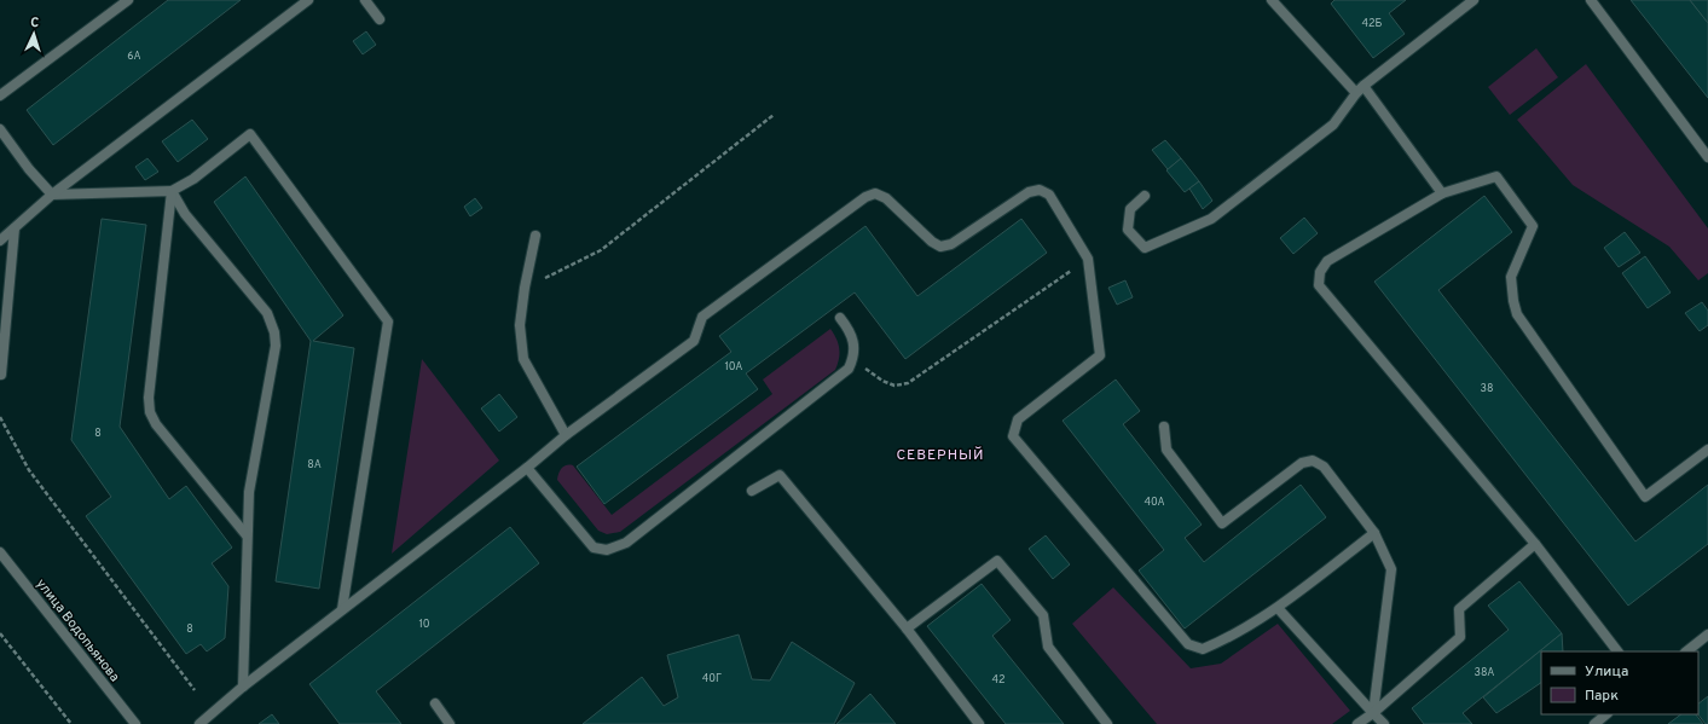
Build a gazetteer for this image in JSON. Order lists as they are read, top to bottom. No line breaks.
{"streets":{"street":["улица Водопьянова"]},"districts":["СЕВЕРНЫЙ"],"house_numbers":["42Б","6А","10А","38","8","8А","40А","10","8","38А","40Г","42"],"legend":["Улица","Парк"],"north":"top"}
